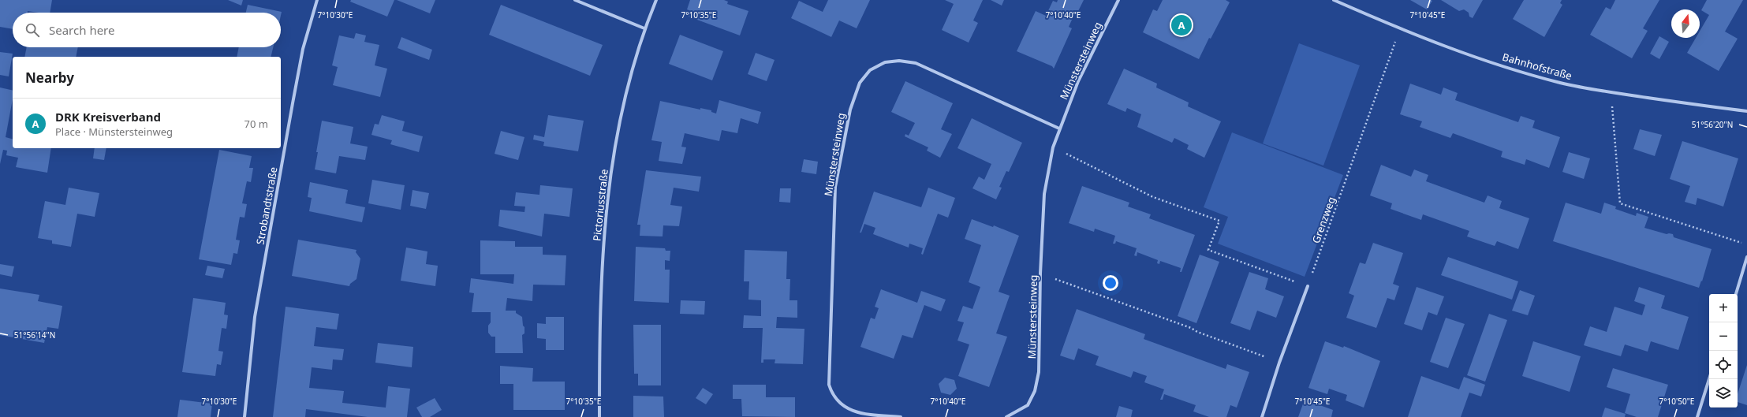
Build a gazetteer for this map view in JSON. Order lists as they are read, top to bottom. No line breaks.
{"streets":{"street":["Münstersteinweg","Bahnhofstraße","Pictoriusstraße","Strobandtstraße"],"path":["Grenzweg"]},"crossings":[["Bahnhofstraße","Grenzweg"]],"north":"top","page":{"search":"Search here","pins":"A","heading":"Nearby","list":[{"mark":"A","name":"DRK Kreisverband","note":"Place · Münstersteinweg","value":"70 m"}],"map_buttons":["+","−"]},"coordinates":["7°10'30\"E","7°10'35\"E","7°10'40\"E","7°10'45\"E","51°56'20\"N","51°56'14\"N","7°10'50\"E"]}
